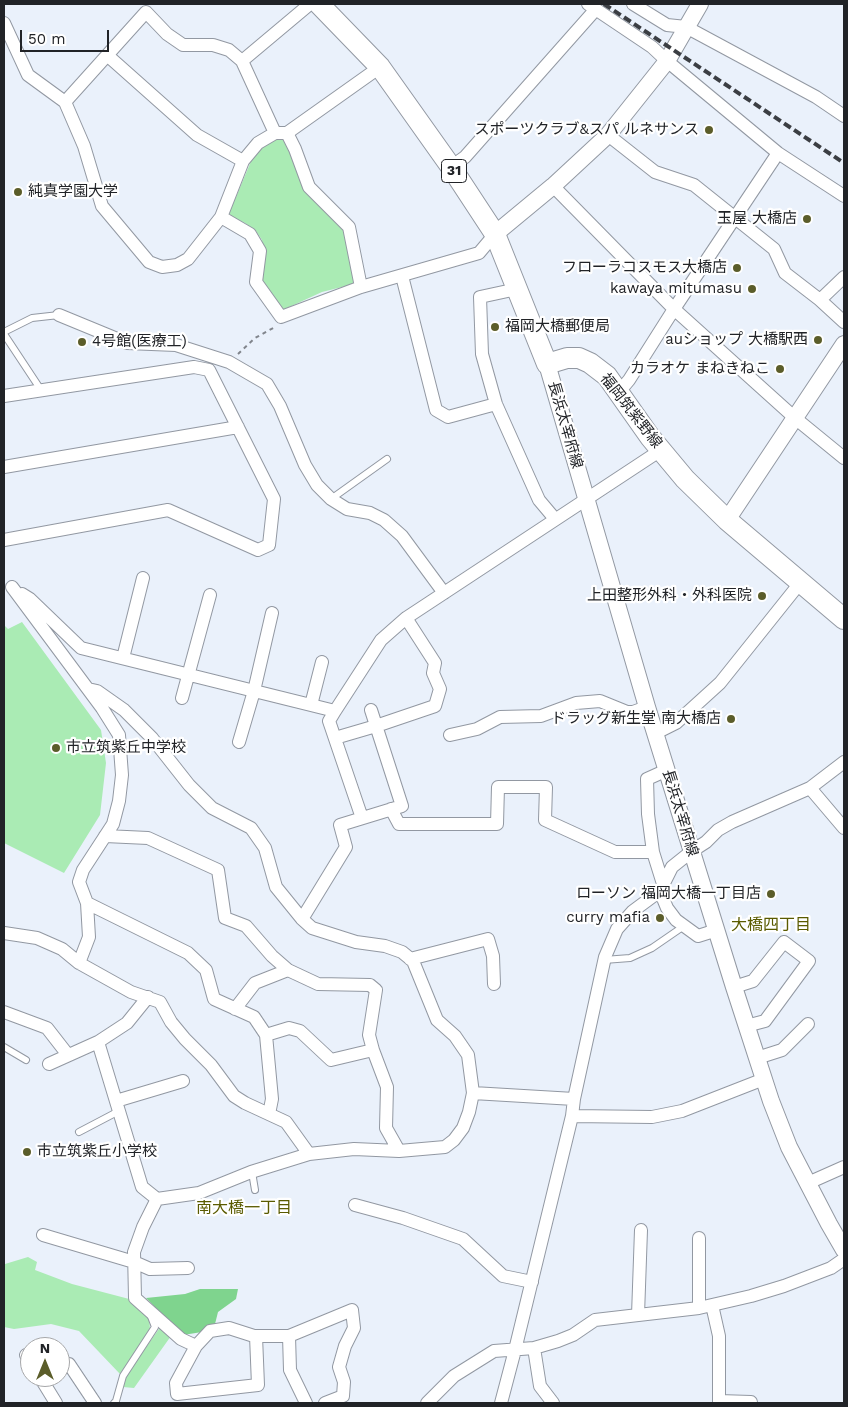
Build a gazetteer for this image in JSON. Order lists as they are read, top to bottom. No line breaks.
{"streets":{"main road":["31","福岡筑紫野線"],"street":["長浜太宰府線"]},"crossings":[["31","福岡筑紫野線"],["31","長浜太宰府線"],["福岡筑紫野線","長浜太宰府線"]],"districts":["大橋四丁目","南大橋一丁目"],"places":["スポーツクラブ&スパ ルネサンス","純真学園大学","玉屋 大橋店","フローラコスモス大橋店","kawaya mitumasu","福岡大橋郵便局","auショップ 大橋駅西","4号館(医療工)","カラオケ まねきねこ","上田整形外科・外科医院","ドラッグ新生堂 南大橋店","市立筑紫丘中学校","ローソン 福岡大橋一丁目店","curry mafia","市立筑紫丘小学校"],"scale_bar":"50 m","north":"top"}
